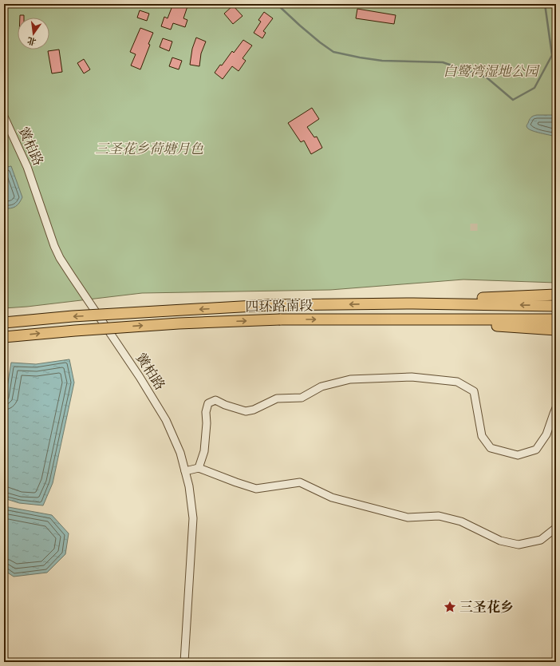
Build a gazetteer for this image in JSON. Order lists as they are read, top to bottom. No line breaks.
{"streets":{"highway":["四环路南段"],"street":["黉柏路"]},"parks":["白鹭湾湿地公园","三圣花乡荷塘月色"],"places":{"place":["三圣花乡"]},"north":"bottom"}
